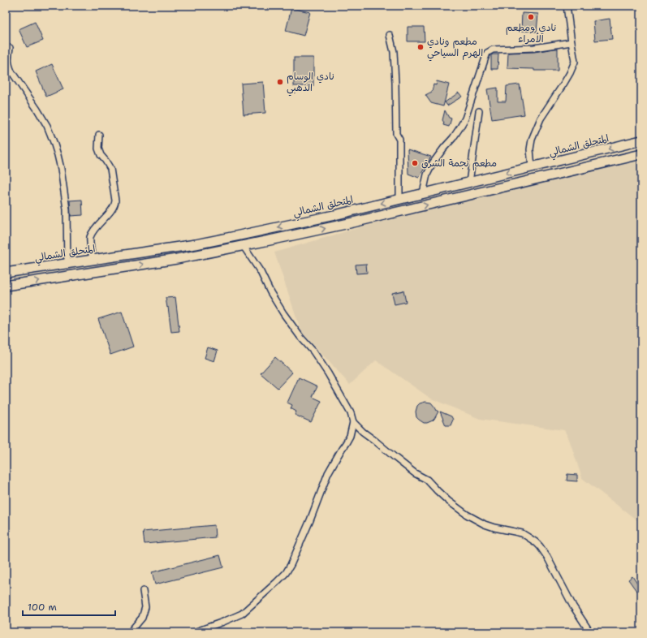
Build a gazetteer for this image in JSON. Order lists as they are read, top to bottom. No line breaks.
{"streets":{"highway":["المتحلق الشمالي"]},"places":["نادي ومطعم الأمراء","مطعم ونادي الهرم السياحي","نادي الوسام الذهبي","مطعم نجمة الشرق"],"scale_bar":"100 m"}
